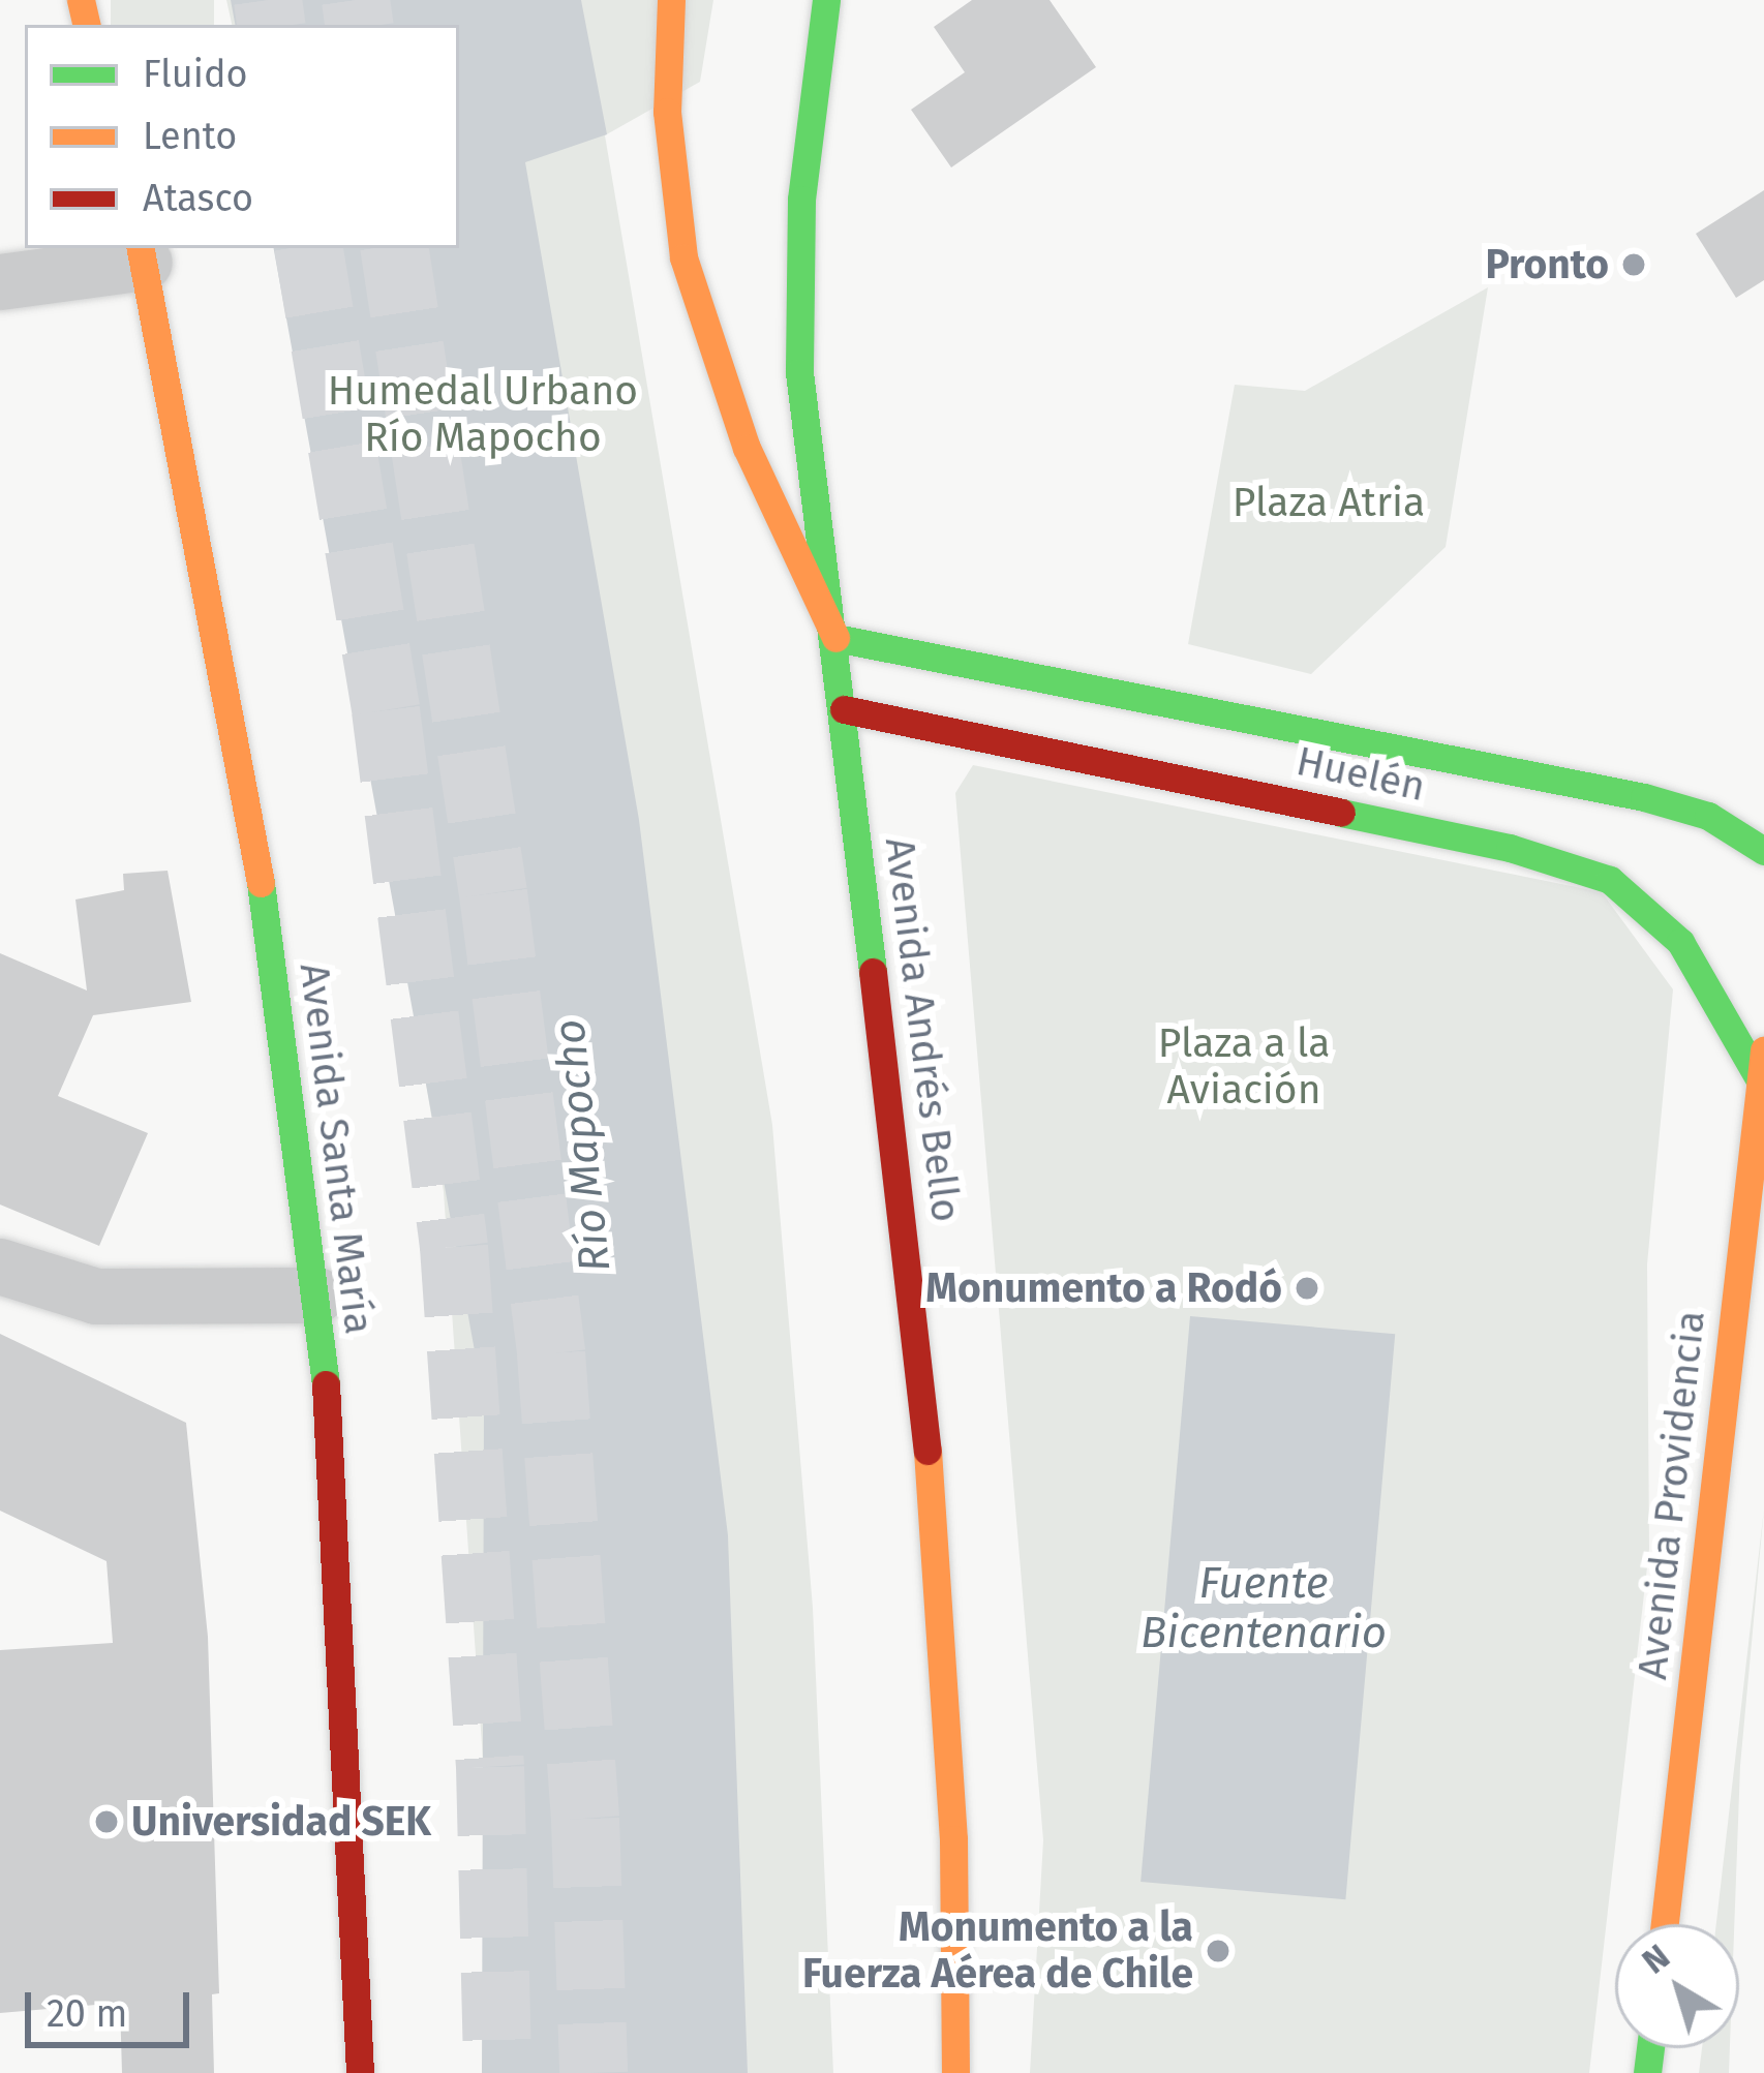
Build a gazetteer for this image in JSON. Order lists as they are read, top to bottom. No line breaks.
{"streets":{"main road":["Huelén","Avenida Andrés Bello","Avenida Santa María","Avenida Providencia"]},"crossings":[["Huelén","Avenida Andrés Bello"],["Huelén","Avenida Providencia"]],"water":["Río Mapocho","Fuente Bicentenario"],"parks":["Humedal Urbano Río Mapocho","Plaza Atria","Plaza a la Aviación"],"places":["Pronto","Monumento a Rodó","Universidad SEK","Monumento a la Fuerza Aérea de Chile"],"legend":["Fluido","Lento","Atasco"],"scale_bar":"20 m","north":"top left"}
